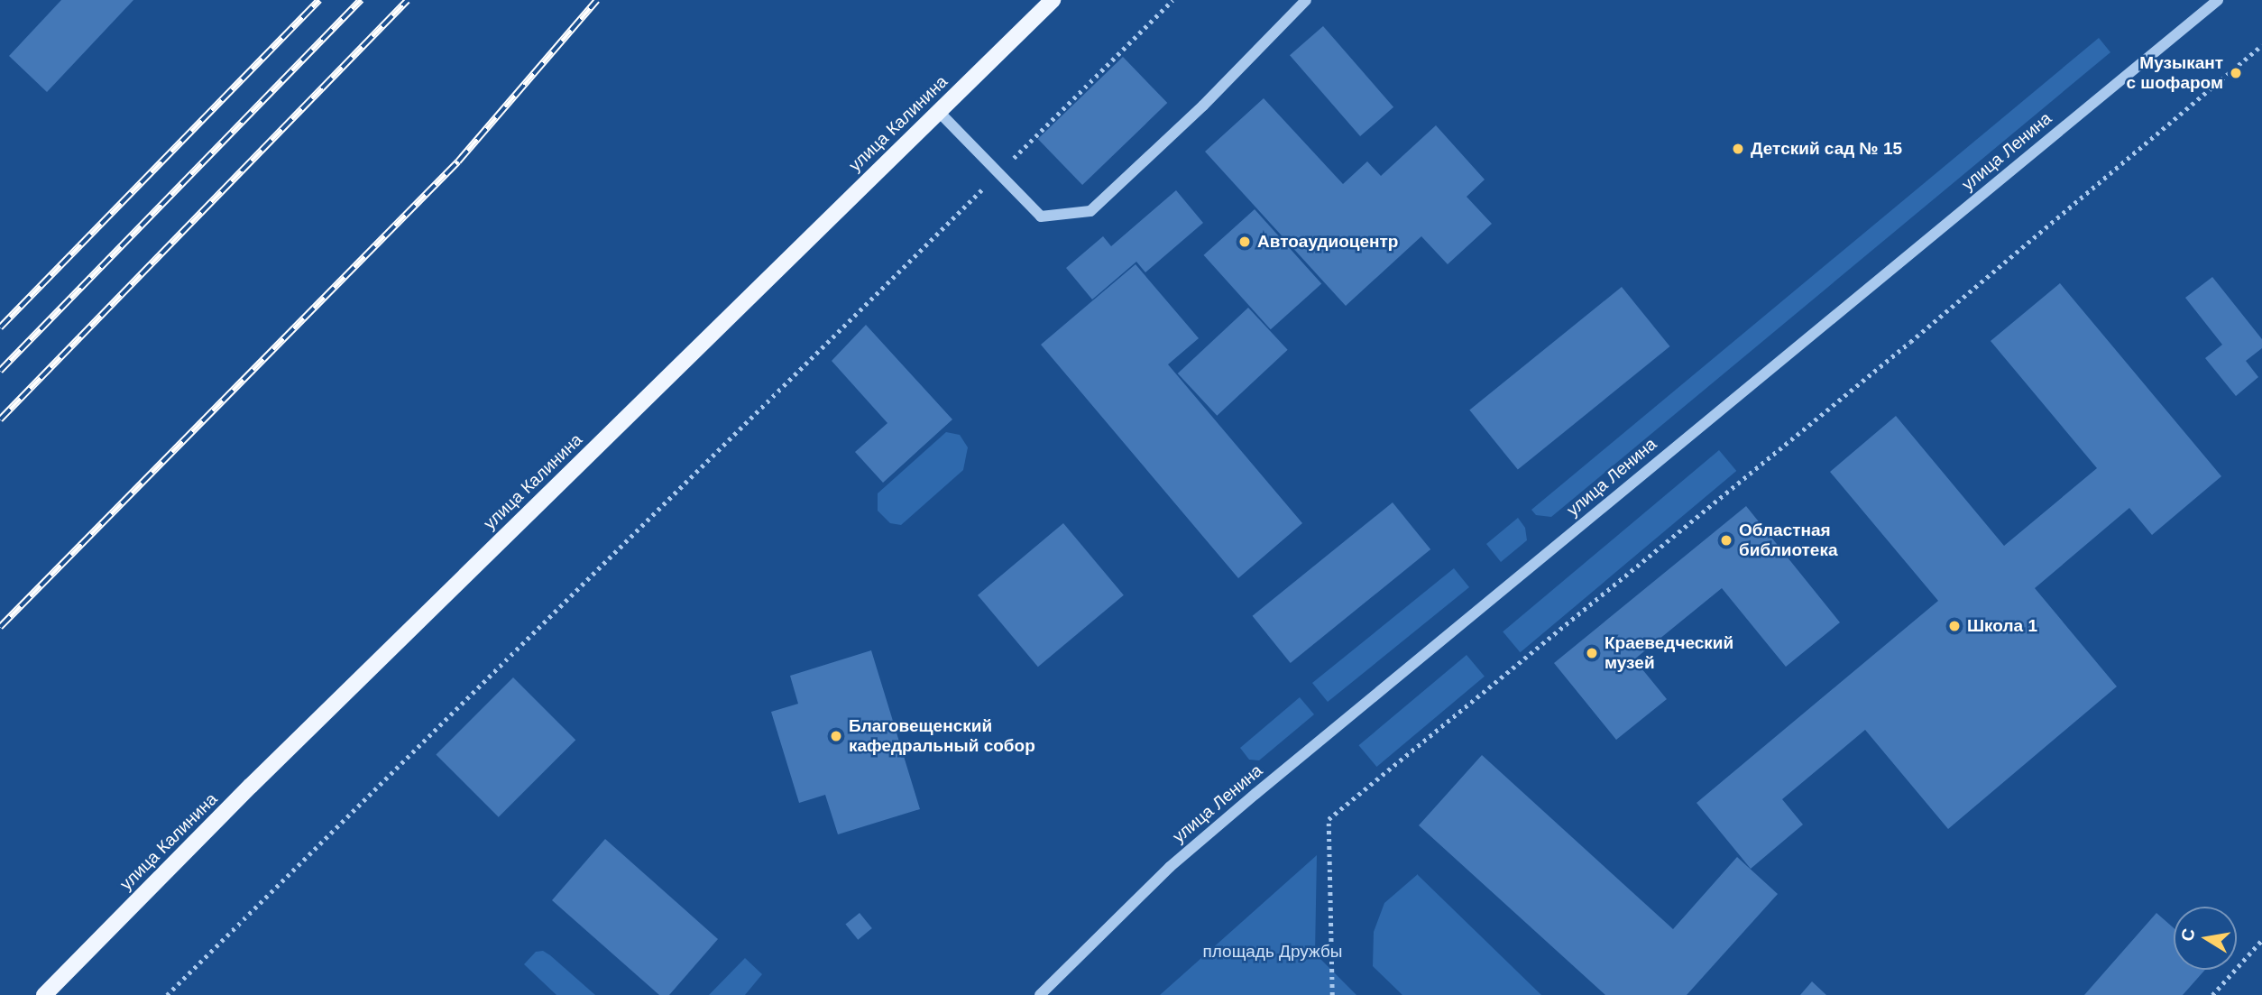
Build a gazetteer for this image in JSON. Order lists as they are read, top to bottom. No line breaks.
{"streets":{"main road":["улица Калинина"],"street":["улица Ленина"]},"parks":["площадь Дружбы"],"places":["Музыкант с шофаром","Детский сад № 15","Автоаудиоцентр","Областная библиотека","Школа 1","Краеведческий музей","Благовещенский кафедральный собор"],"north":"left"}
